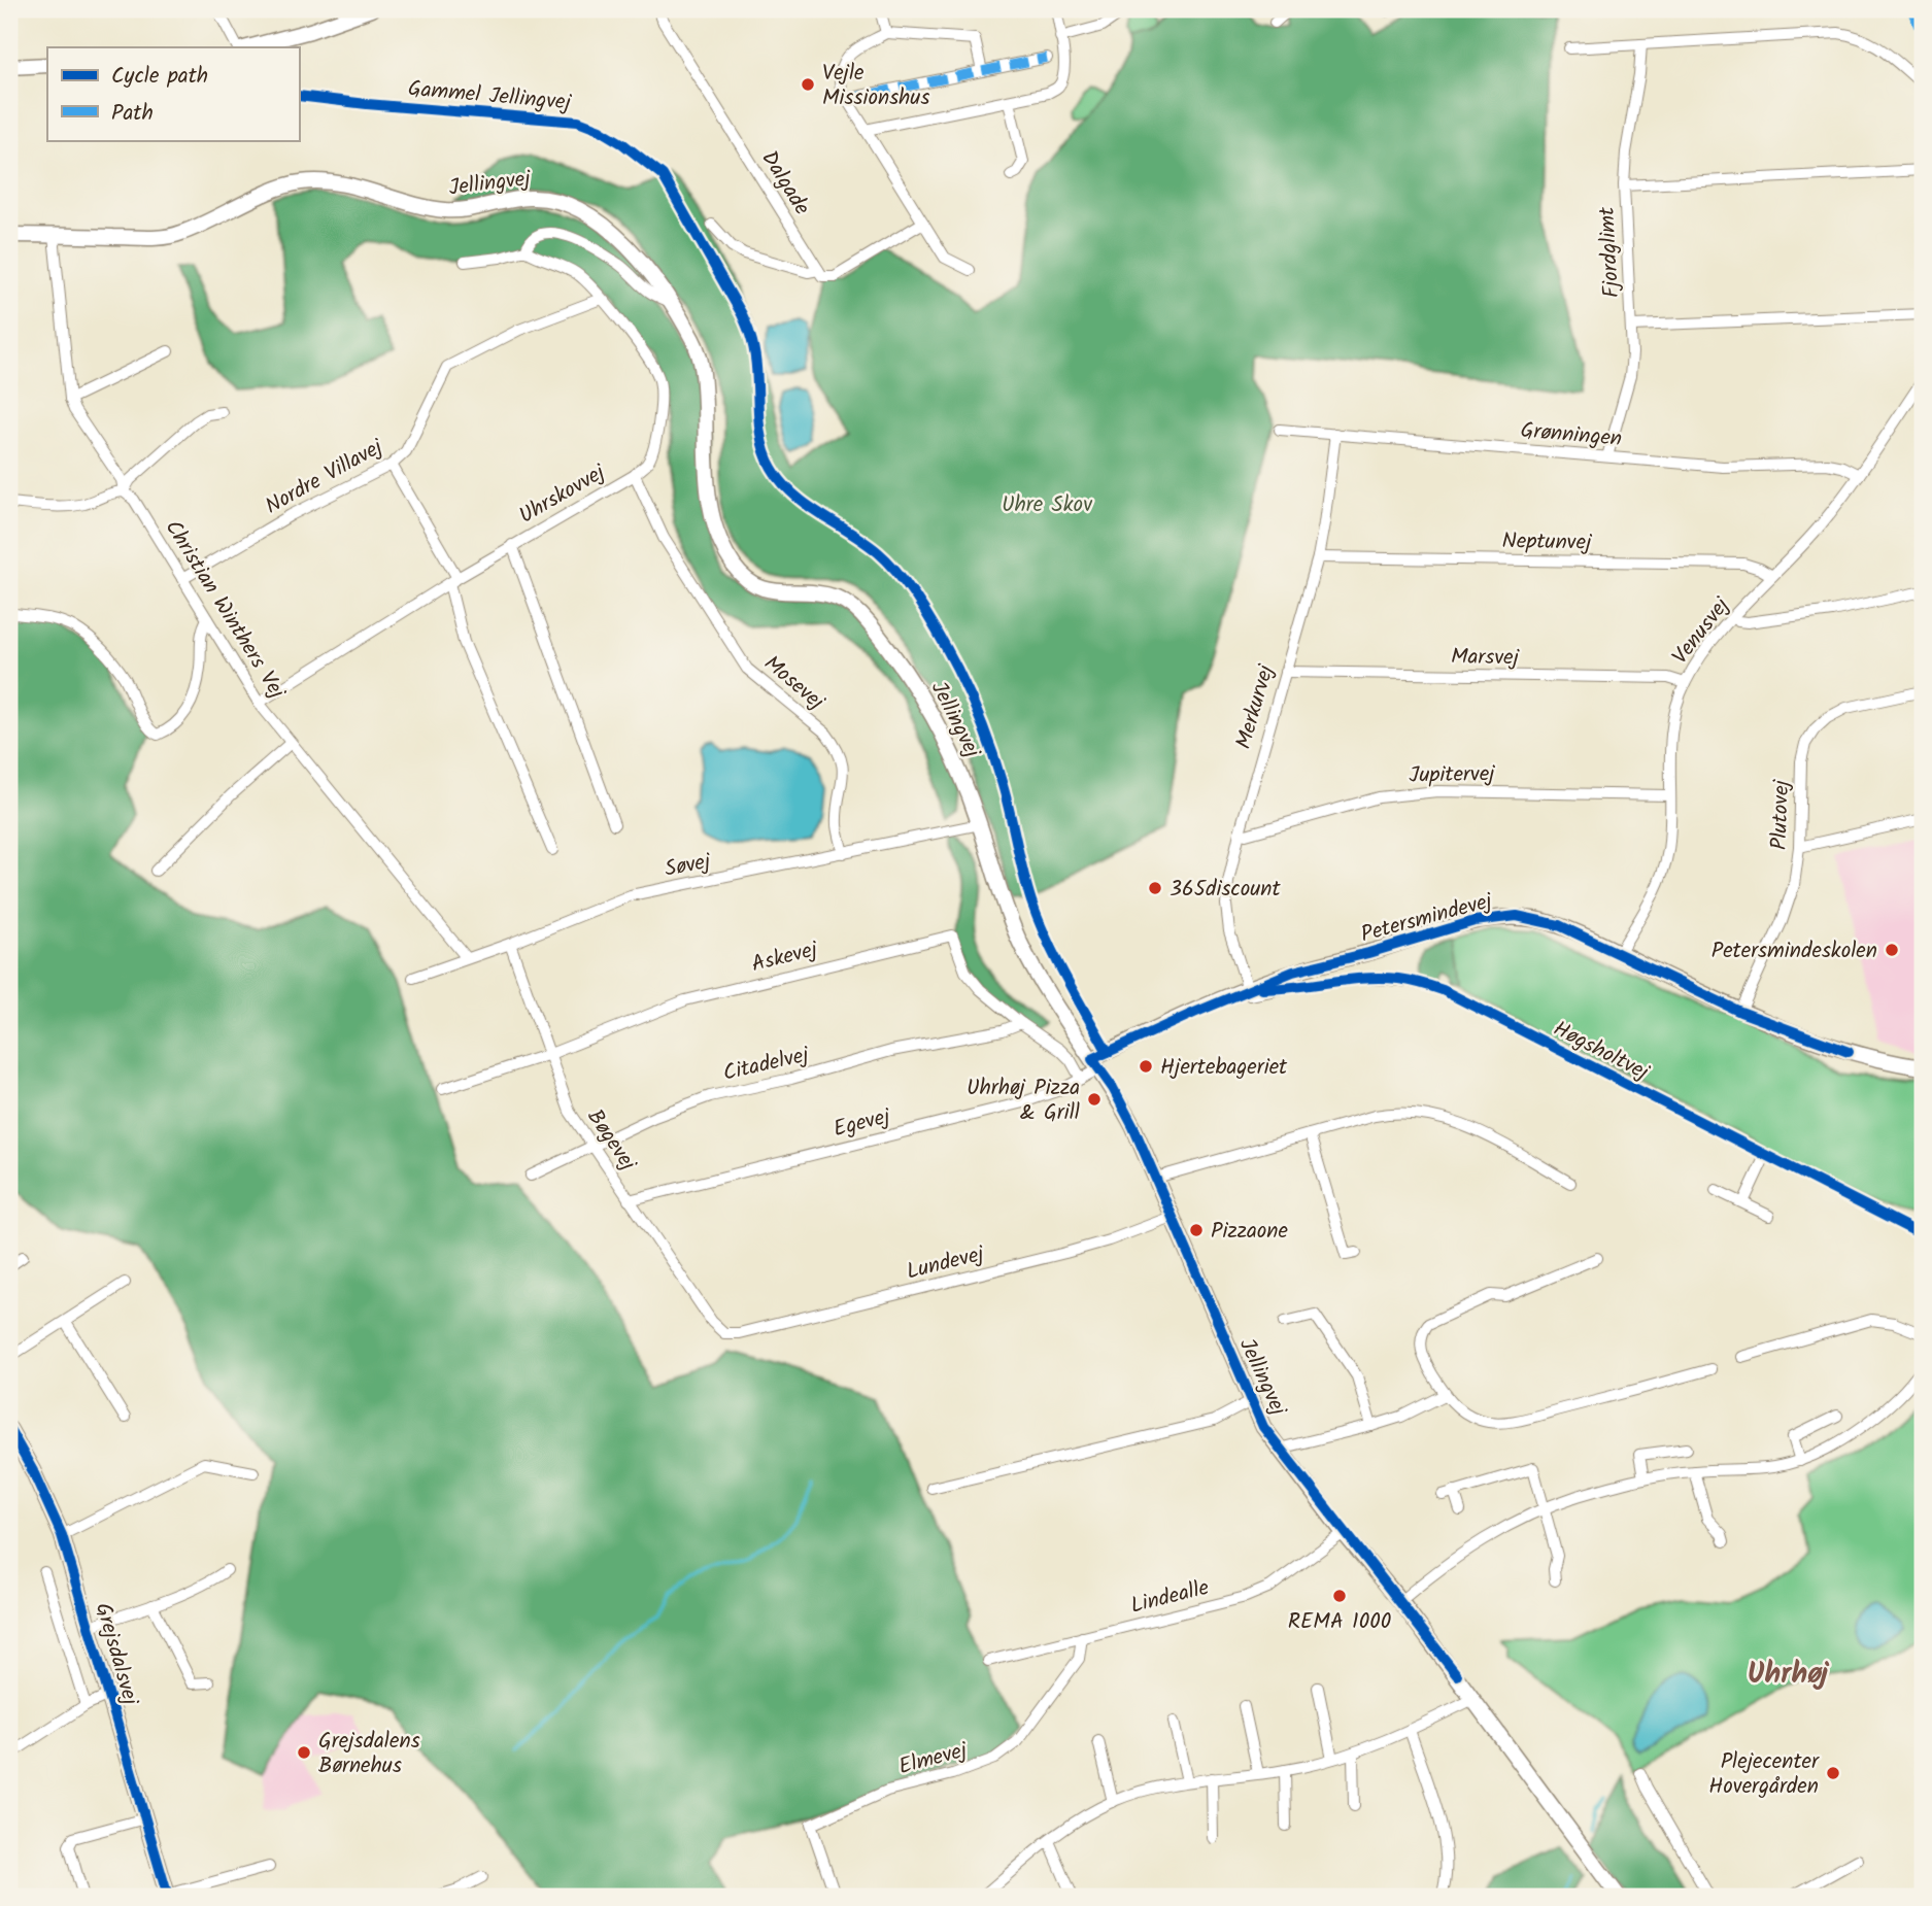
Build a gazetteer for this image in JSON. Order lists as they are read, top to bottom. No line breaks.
{"streets":{"main road":["Jellingvej","Petersmindevej","Grejsdalsvej"],"street":["Gammel Jellingvej","Dalgade","Fjordglimt","Grønningen","Nordre Villavej","Uhrskovvej","Neptunvej","Christian Winthers Vej","Venusvej","Marsvej","Mosevej","Merkurvej","Jupitervej","Plutovej","Søvej","Askevej","Høgsholtvej","Citadelvej","Egevej","Bøgevej","Lundevej","Lindealle","Elmevej"]},"crossings":[["Jellingvej","Christian Winthers Vej"],["Jellingvej","Søvej"],["Jellingvej","Petersmindevej"],["Jellingvej","Egevej"],["Jellingvej","Lundevej"],["Jellingvej","Lindealle"],["Fjordglimt","Grønningen"],["Grønningen","Venusvej"],["Grønningen","Merkurvej"],["Nordre Villavej","Uhrskovvej"],["Nordre Villavej","Christian Winthers Vej"],["Uhrskovvej","Christian Winthers Vej"],["Uhrskovvej","Mosevej"],["Neptunvej","Venusvej"],["Neptunvej","Merkurvej"],["Christian Winthers Vej","Søvej"],["Venusvej","Marsvej"],["Venusvej","Jupitervej"],["Venusvej","Petersmindevej"],["Marsvej","Merkurvej"],["Mosevej","Søvej"],["Merkurvej","Jupitervej"],["Merkurvej","Petersmindevej"],["Merkurvej","Høgsholtvej"],["Plutovej","Petersmindevej"],["Søvej","Bøgevej"],["Petersmindevej","Høgsholtvej"],["Petersmindevej","Egevej"],["Askevej","Citadelvej"],["Askevej","Egevej"],["Askevej","Bøgevej"],["Citadelvej","Bøgevej"],["Egevej","Bøgevej"],["Bøgevej","Lundevej"],["Lindealle","Elmevej"]],"districts":["Uhrhøj"],"parks":["Uhre Skov"],"places":["Vejle Missionshus","365discount","Petersmindeskolen","Hjertebageriet","Uhrhøj Pizza & Grill","Pizzaone","REMA 1000","Grejsdalens Børnehus","Plejecenter Hovergården"],"legend":["Cycle path","Path"]}
